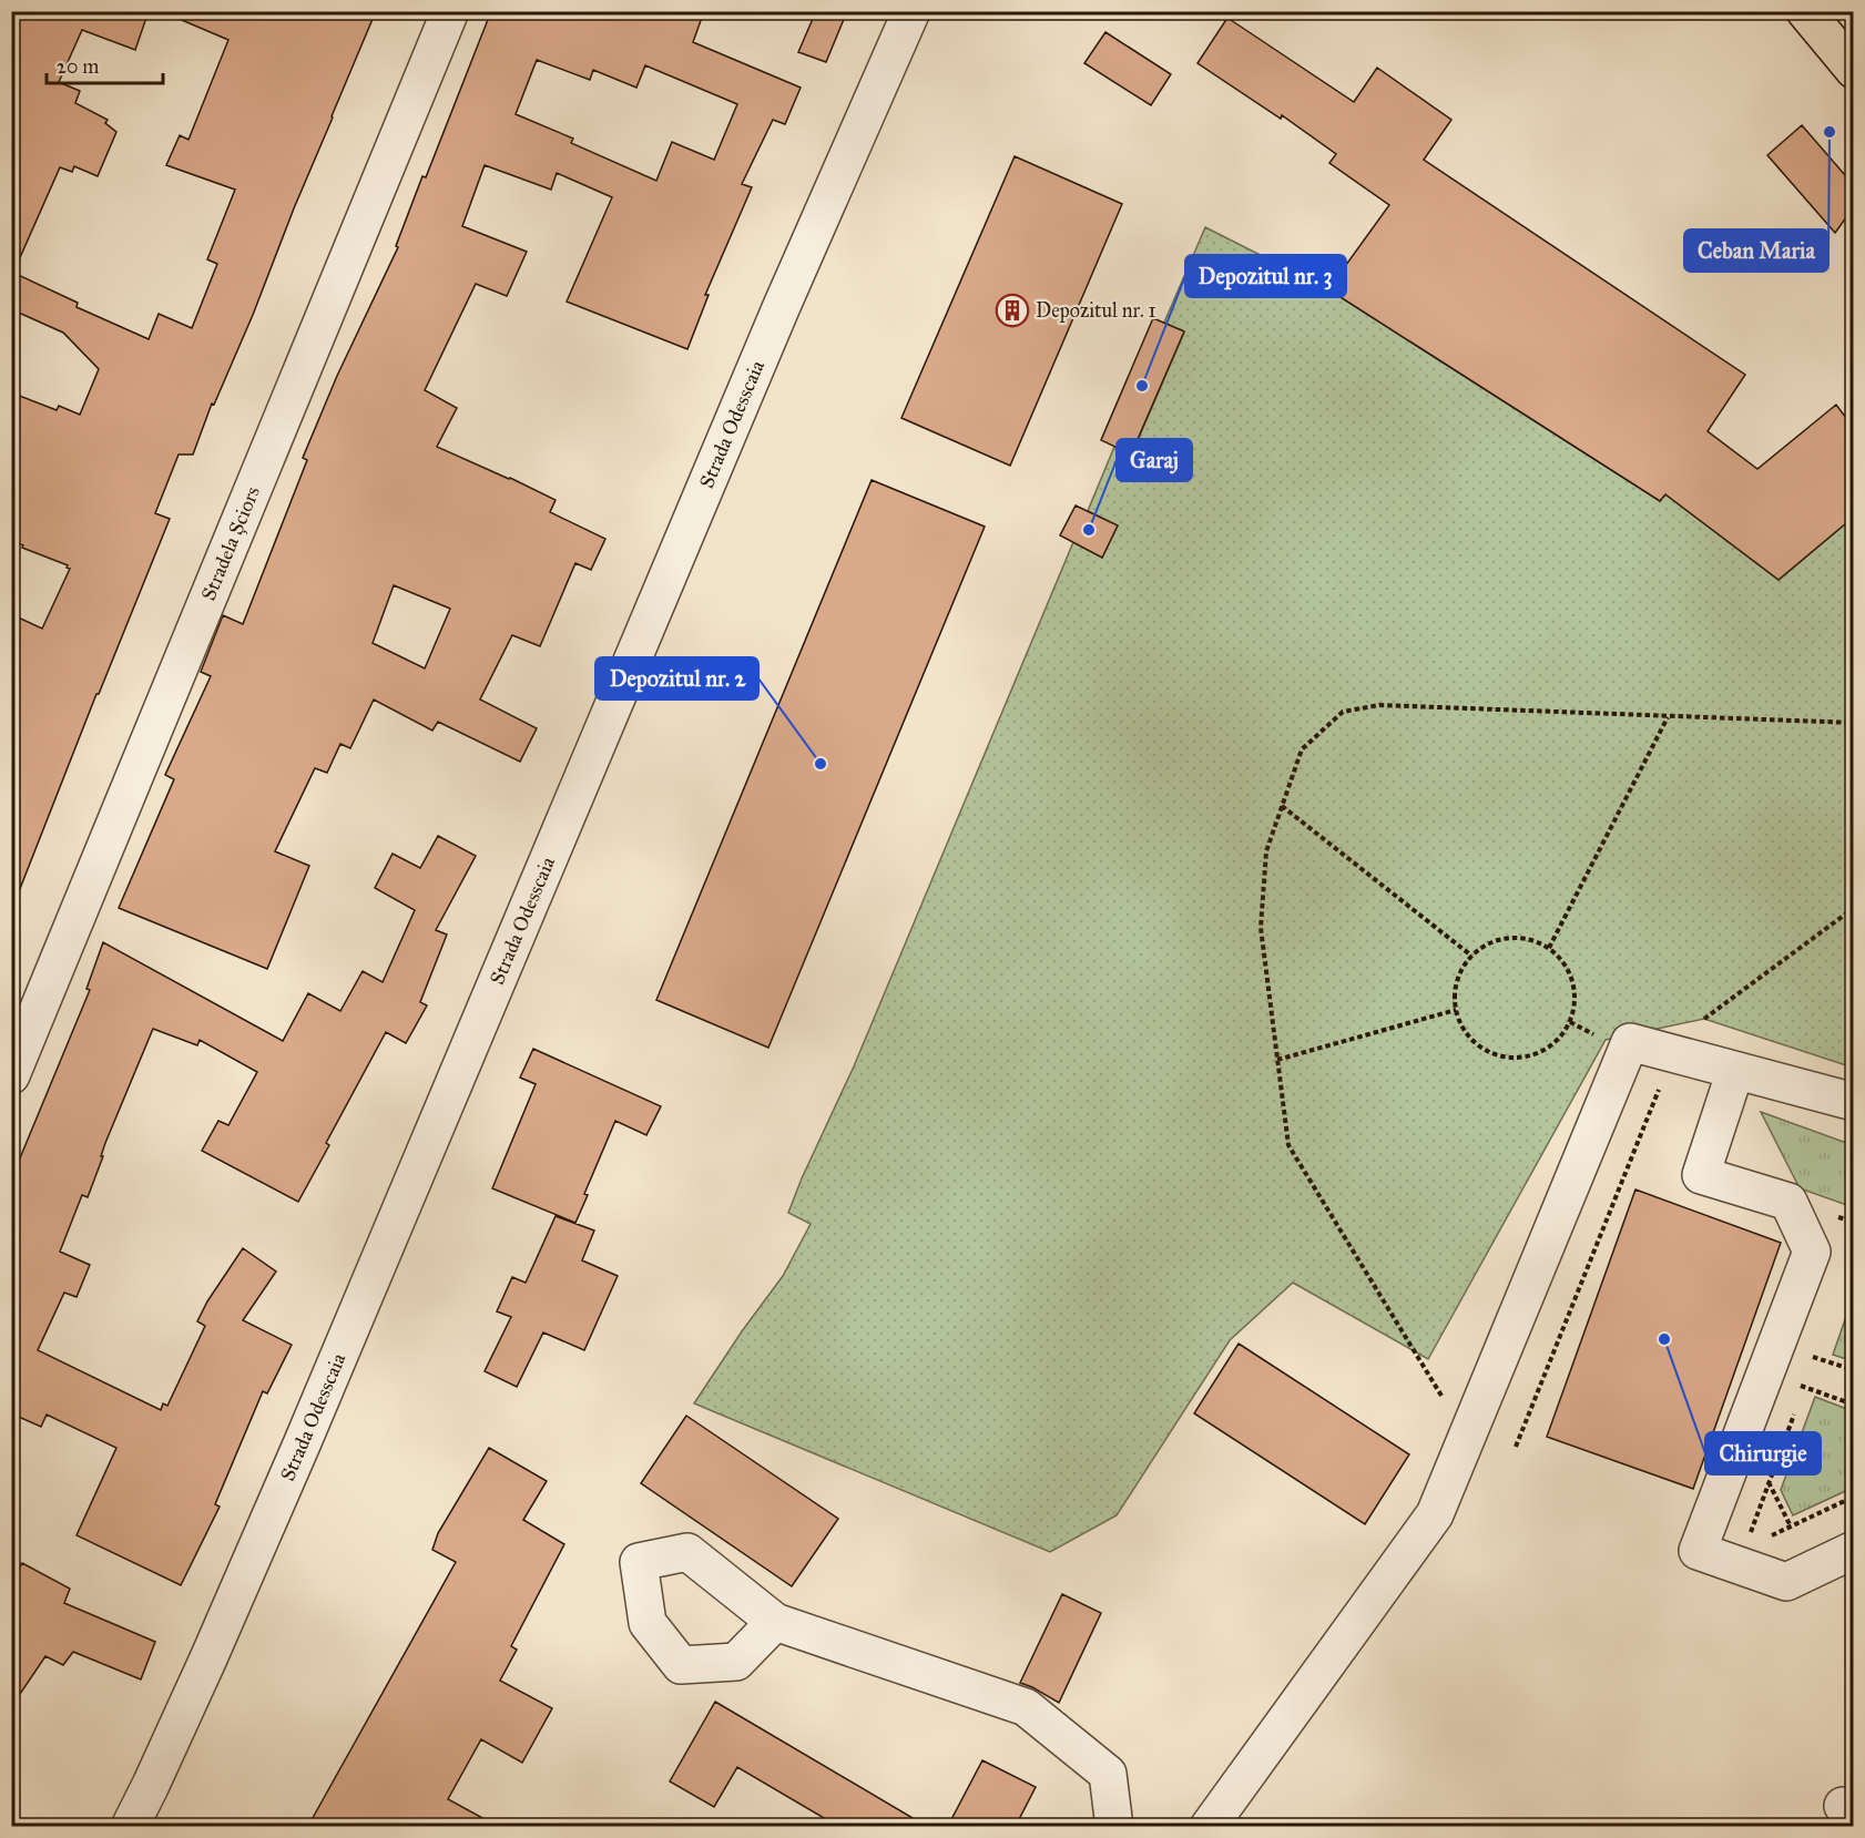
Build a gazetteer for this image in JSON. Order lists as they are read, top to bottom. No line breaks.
{"streets":{"street":["Strada Odesscaia","Stradela Șciors"]},"places":{"other":["Ceban Maria","Depozitul nr. 3","Garaj","Depozitul nr. 2","Chirurgie"],"building":["Depozitul nr. 1"]},"scale_bar":"20 m"}
